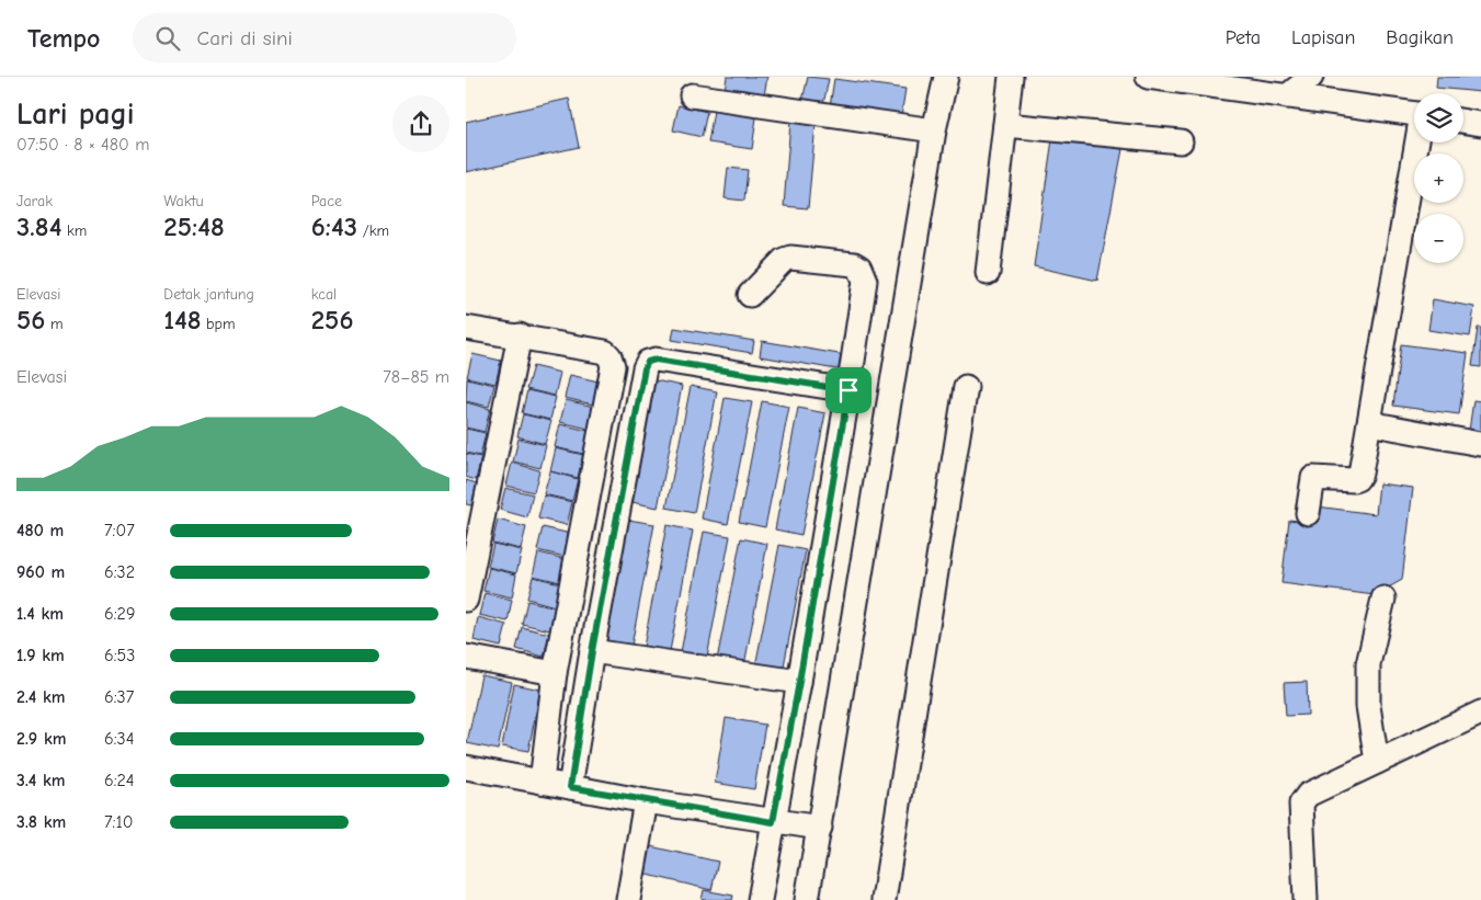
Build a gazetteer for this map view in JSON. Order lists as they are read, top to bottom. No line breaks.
{"page":{"header":"Tempo","search":"Cari di sini","nav":["Peta","Lapisan","Bagikan"],"heading":["Lari pagi","07:50 · 8 × 480 m"],"map_buttons":["+","−"],"stats":[["Jarak","3.84 km"],["Waktu","25:48"],["Pace","6:43 /km"],["Elevasi","56 m"],["Detak jantung","148 bpm"],["kcal","256"]],"chart":["Elevasi","78–85 m"],"list":[{"name":"480 m","note":"7:07"},{"name":"960 m","note":"6:32"},{"name":"1.4 km","note":"6:29"},{"name":"1.9 km","note":"6:53"},{"name":"2.4 km","note":"6:37"},{"name":"2.9 km","note":"6:34"},{"name":"3.4 km","note":"6:24"},{"name":"3.8 km","note":"7:10"}]}}
